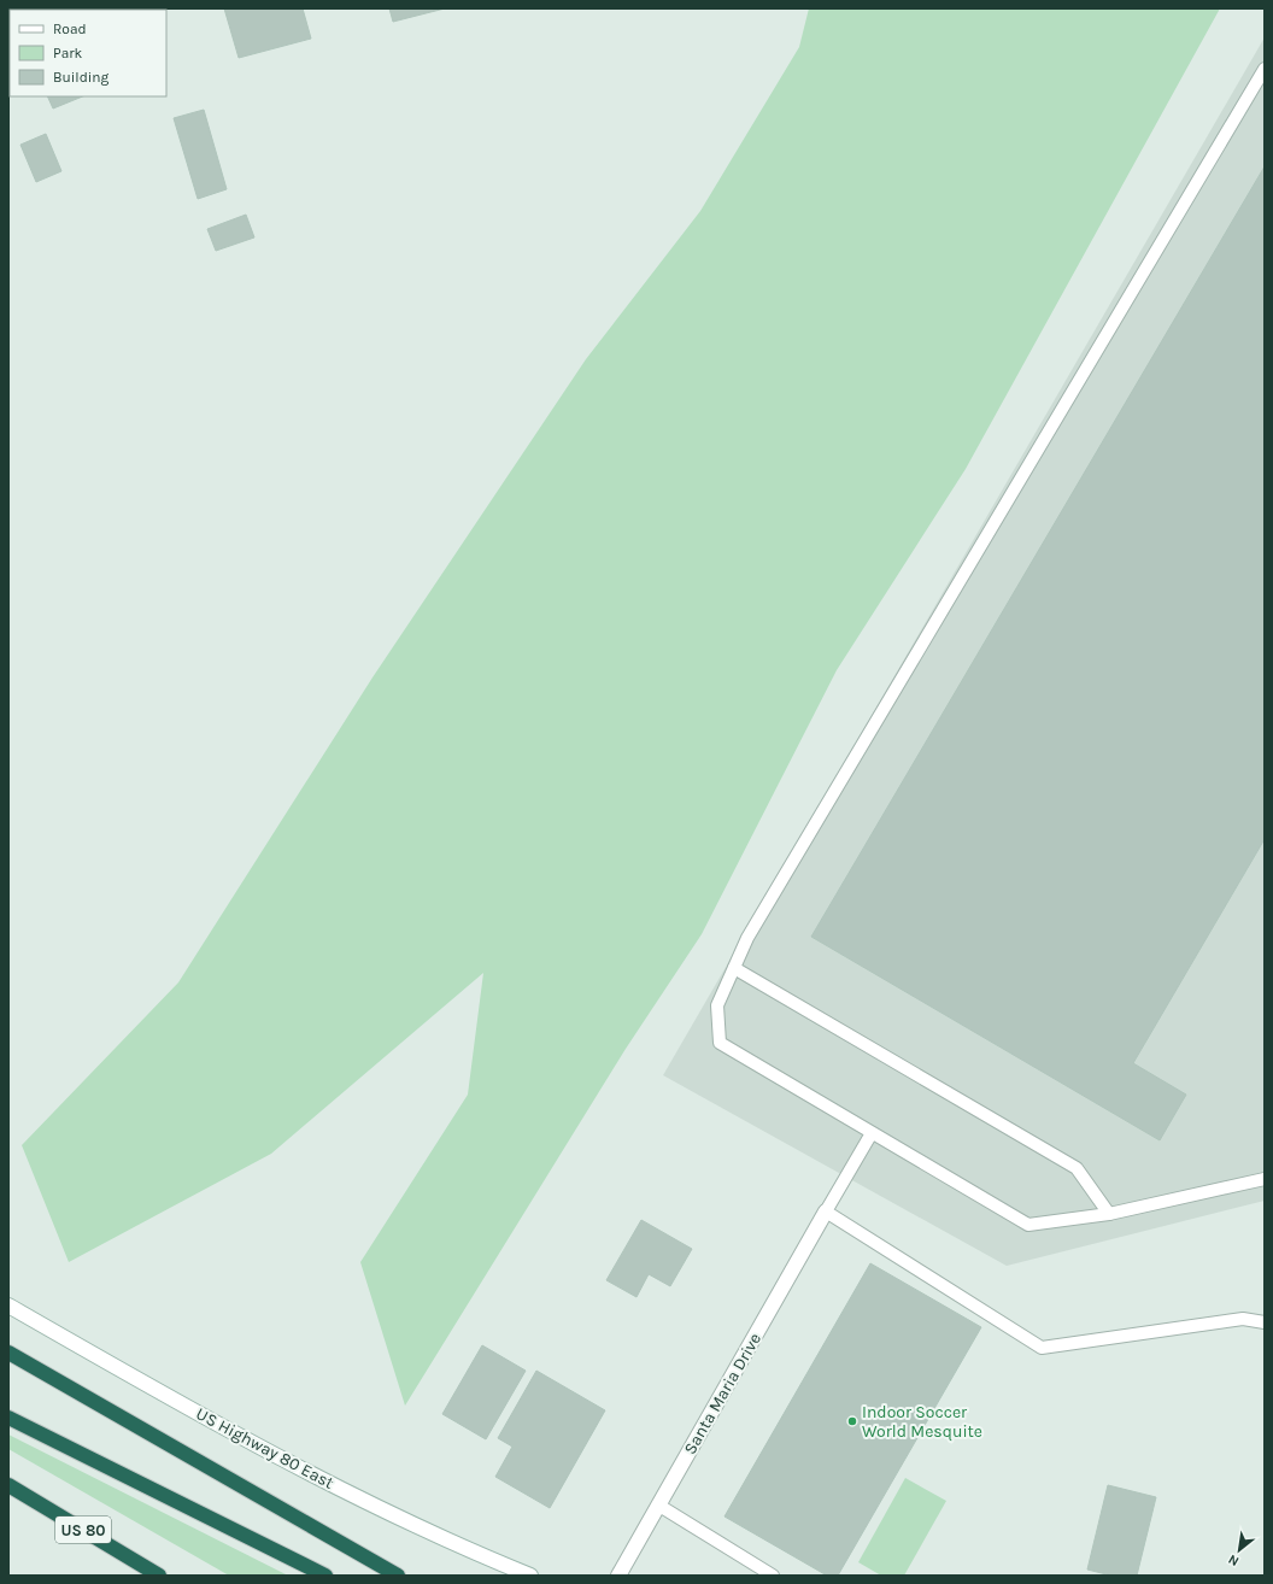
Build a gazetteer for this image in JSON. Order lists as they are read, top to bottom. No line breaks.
{"streets":{"highway":["US 80"],"main road":["Santa Maria Drive","US Highway 80 East"]},"places":["Indoor Soccer World Mesquite"],"legend":["Road","Park","Building"],"north":"bottom left"}
